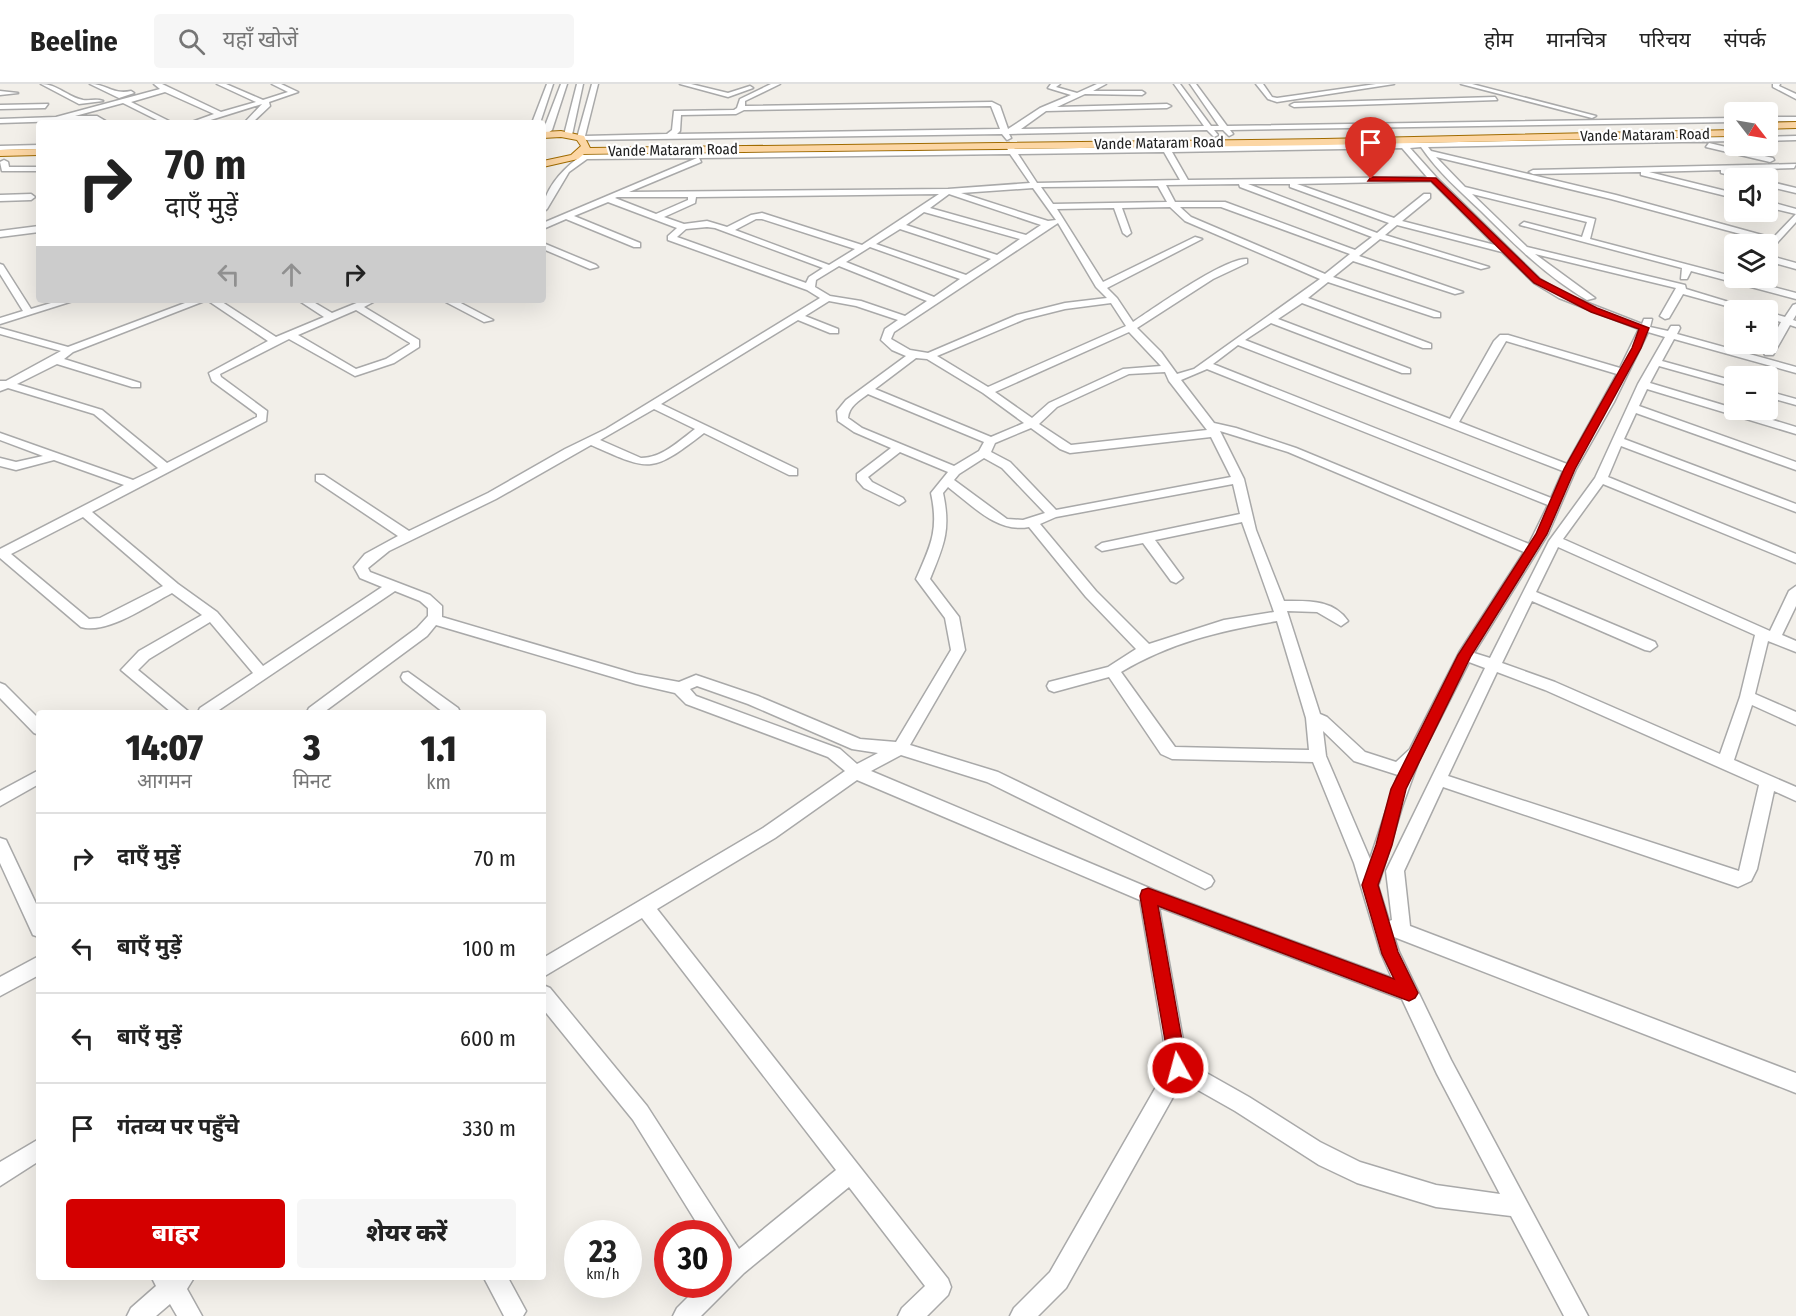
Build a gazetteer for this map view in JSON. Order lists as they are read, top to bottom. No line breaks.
{"streets":{"main road":["Vande Mataram Road"]},"north":"bottom right","page":{"header":"Beeline","search":"यहाँ खोजें","nav":["होम","मानचित्र","परिचय","संपर्क"],"map_buttons":["+","−"],"turn":["70 m","दाएँ मुड़ें"],"eta":["14:07","आगमन","3","मिनट","1.1","km"],"list":[{"name":"दाएँ मुड़ें","value":"70 m"},{"name":"बाएँ मुड़ें","value":"100 m"},{"name":"बाएँ मुड़ें","value":"600 m"},{"name":"गंतव्य पर पहुँचे","value":"330 m"}],"buttons":["बाहर","शेयर करें"],"speed":"23 km/h","limit":"30"}}
